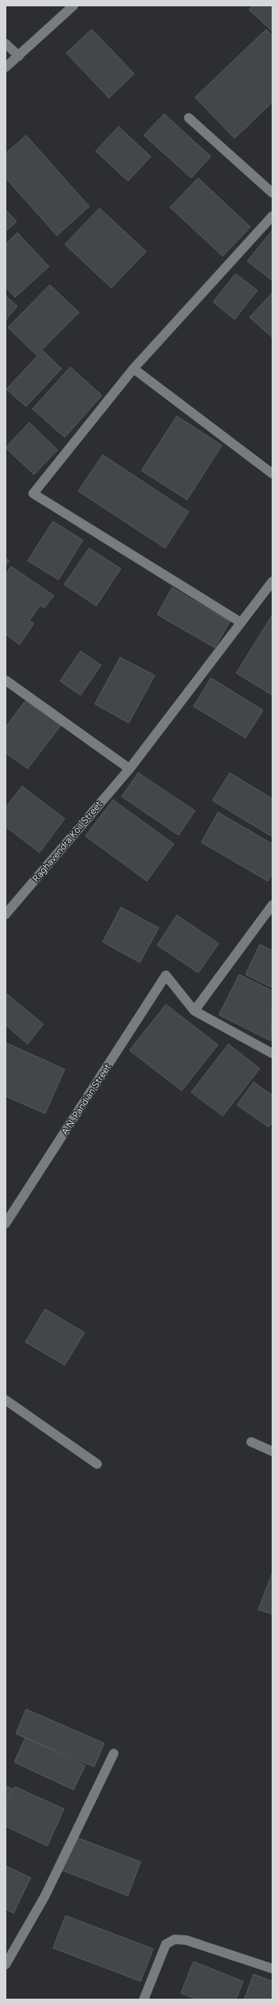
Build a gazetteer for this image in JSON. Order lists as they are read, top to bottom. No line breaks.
{"streets":{"street":["Raghavendra Koil Street","A.N. Pandian Street"]}}
